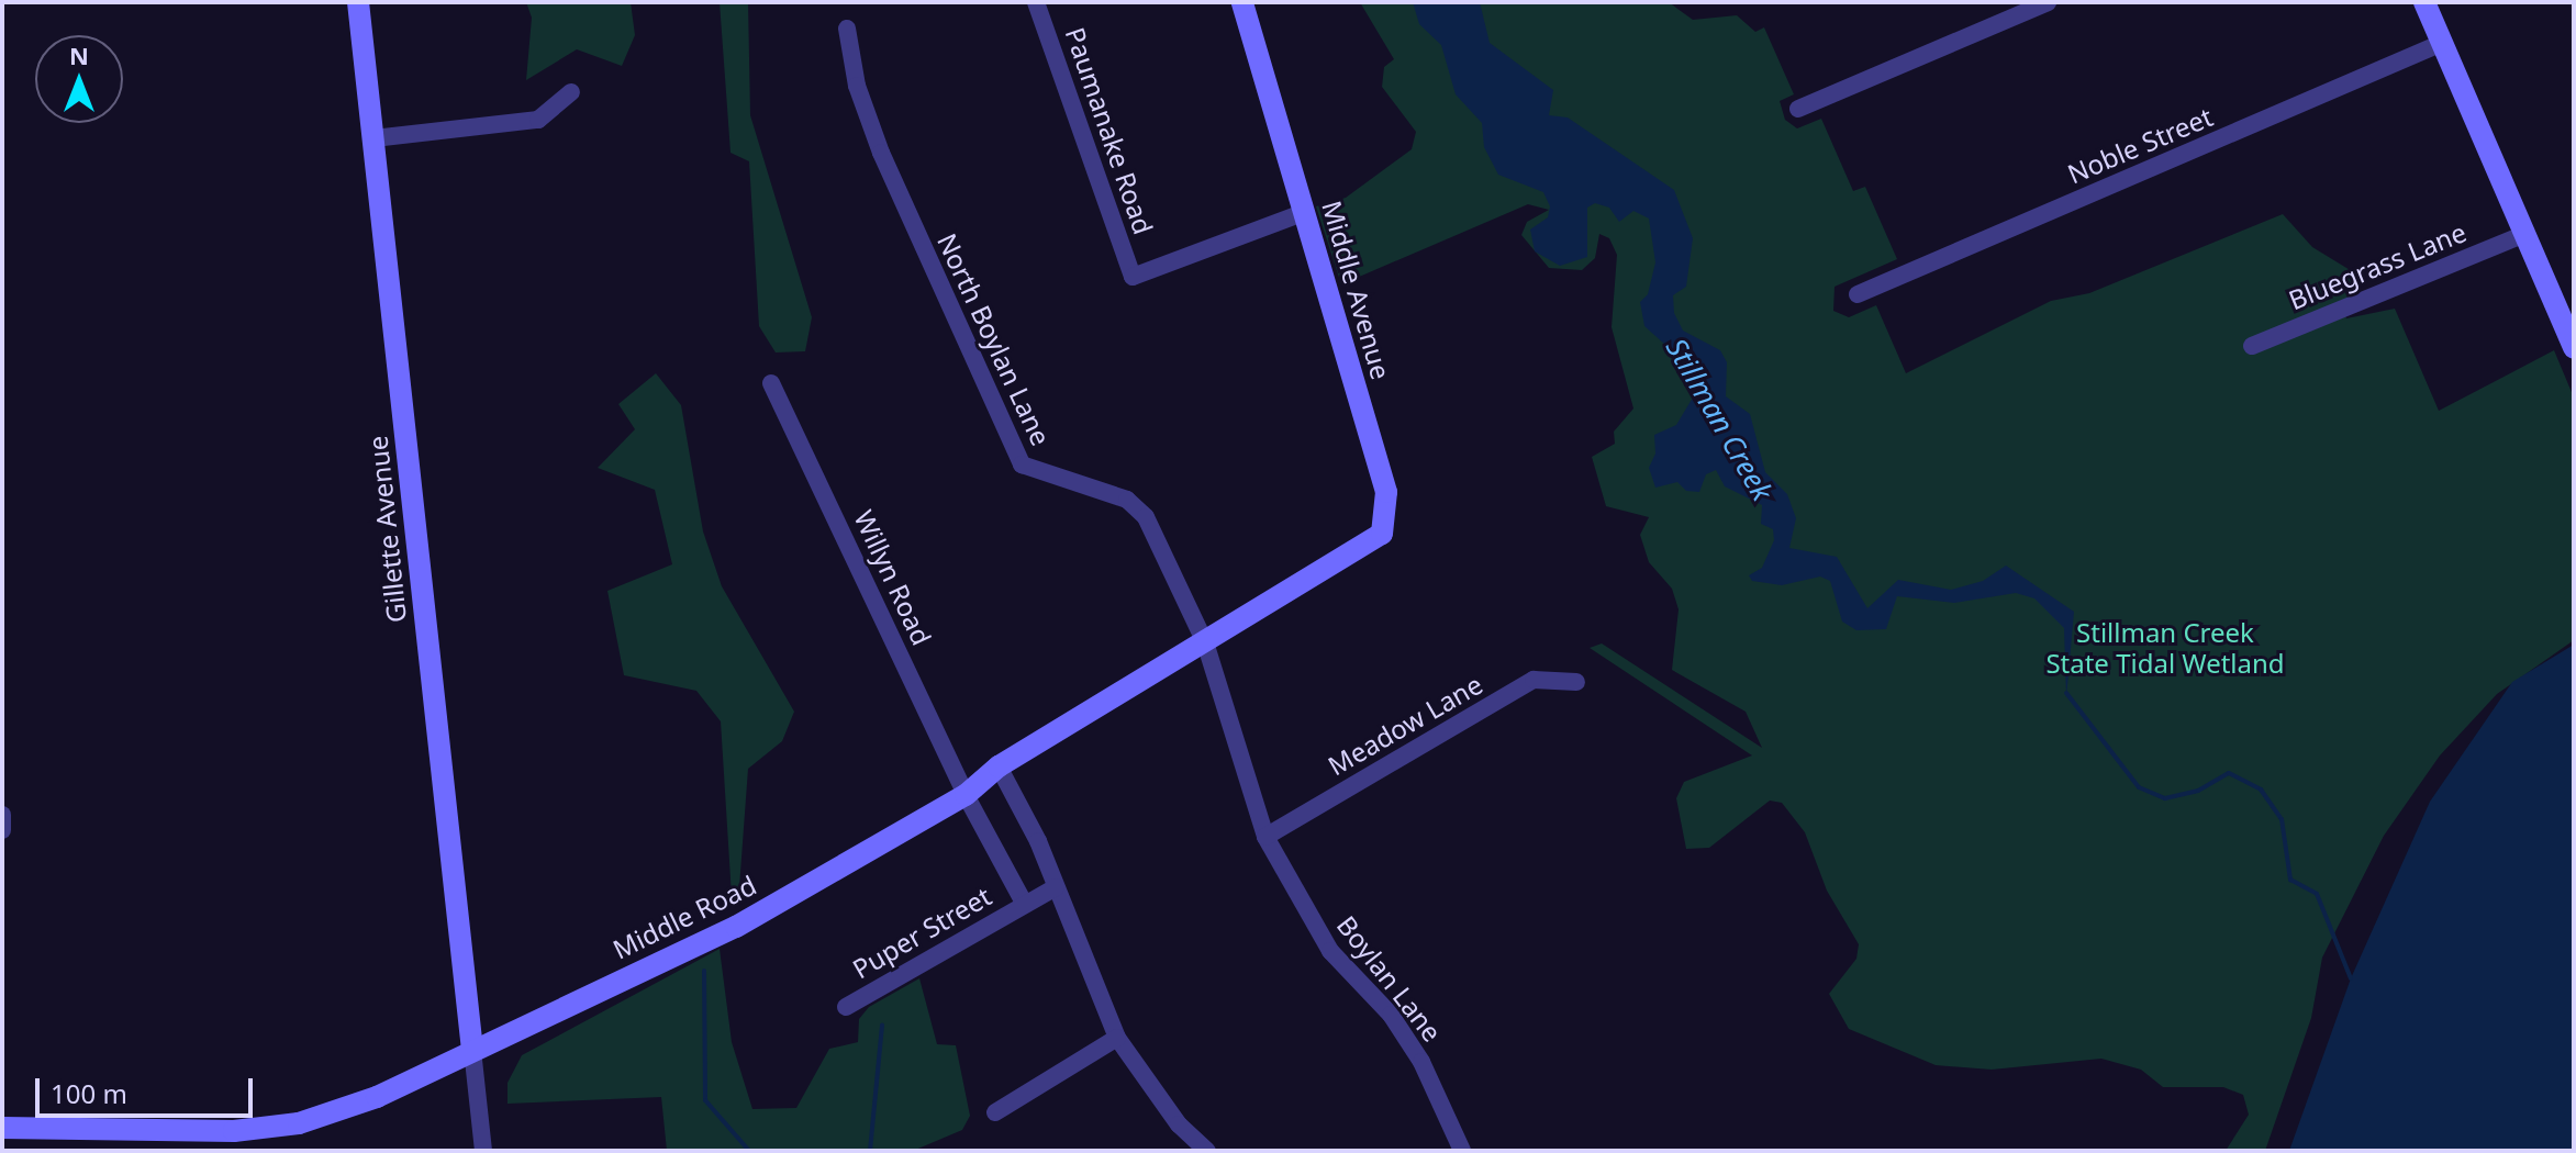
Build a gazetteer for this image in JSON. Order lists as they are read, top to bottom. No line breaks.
{"streets":{"main road":["Middle Avenue","Gillette Avenue","Middle Road"],"street":["Paumanake Road","Noble Street","Bluegrass Lane","North Boylan Lane","Willyn Road","Meadow Lane","Puper Street","Boylan Lane"]},"crossings":[["Paumanake Road","Middle Avenue"],["Middle Avenue","Middle Road"],["North Boylan Lane","Middle Road"],["North Boylan Lane","Boylan Lane"],["Gillette Avenue","Middle Road"],["Willyn Road","Middle Road"],["Willyn Road","Puper Street"],["Meadow Lane","Boylan Lane"],["Middle Road","Boylan Lane"]],"water":["Stillman Creek"],"parks":["Stillman Creek State Tidal Wetland"],"scale_bar":"100 m","north":"top"}
